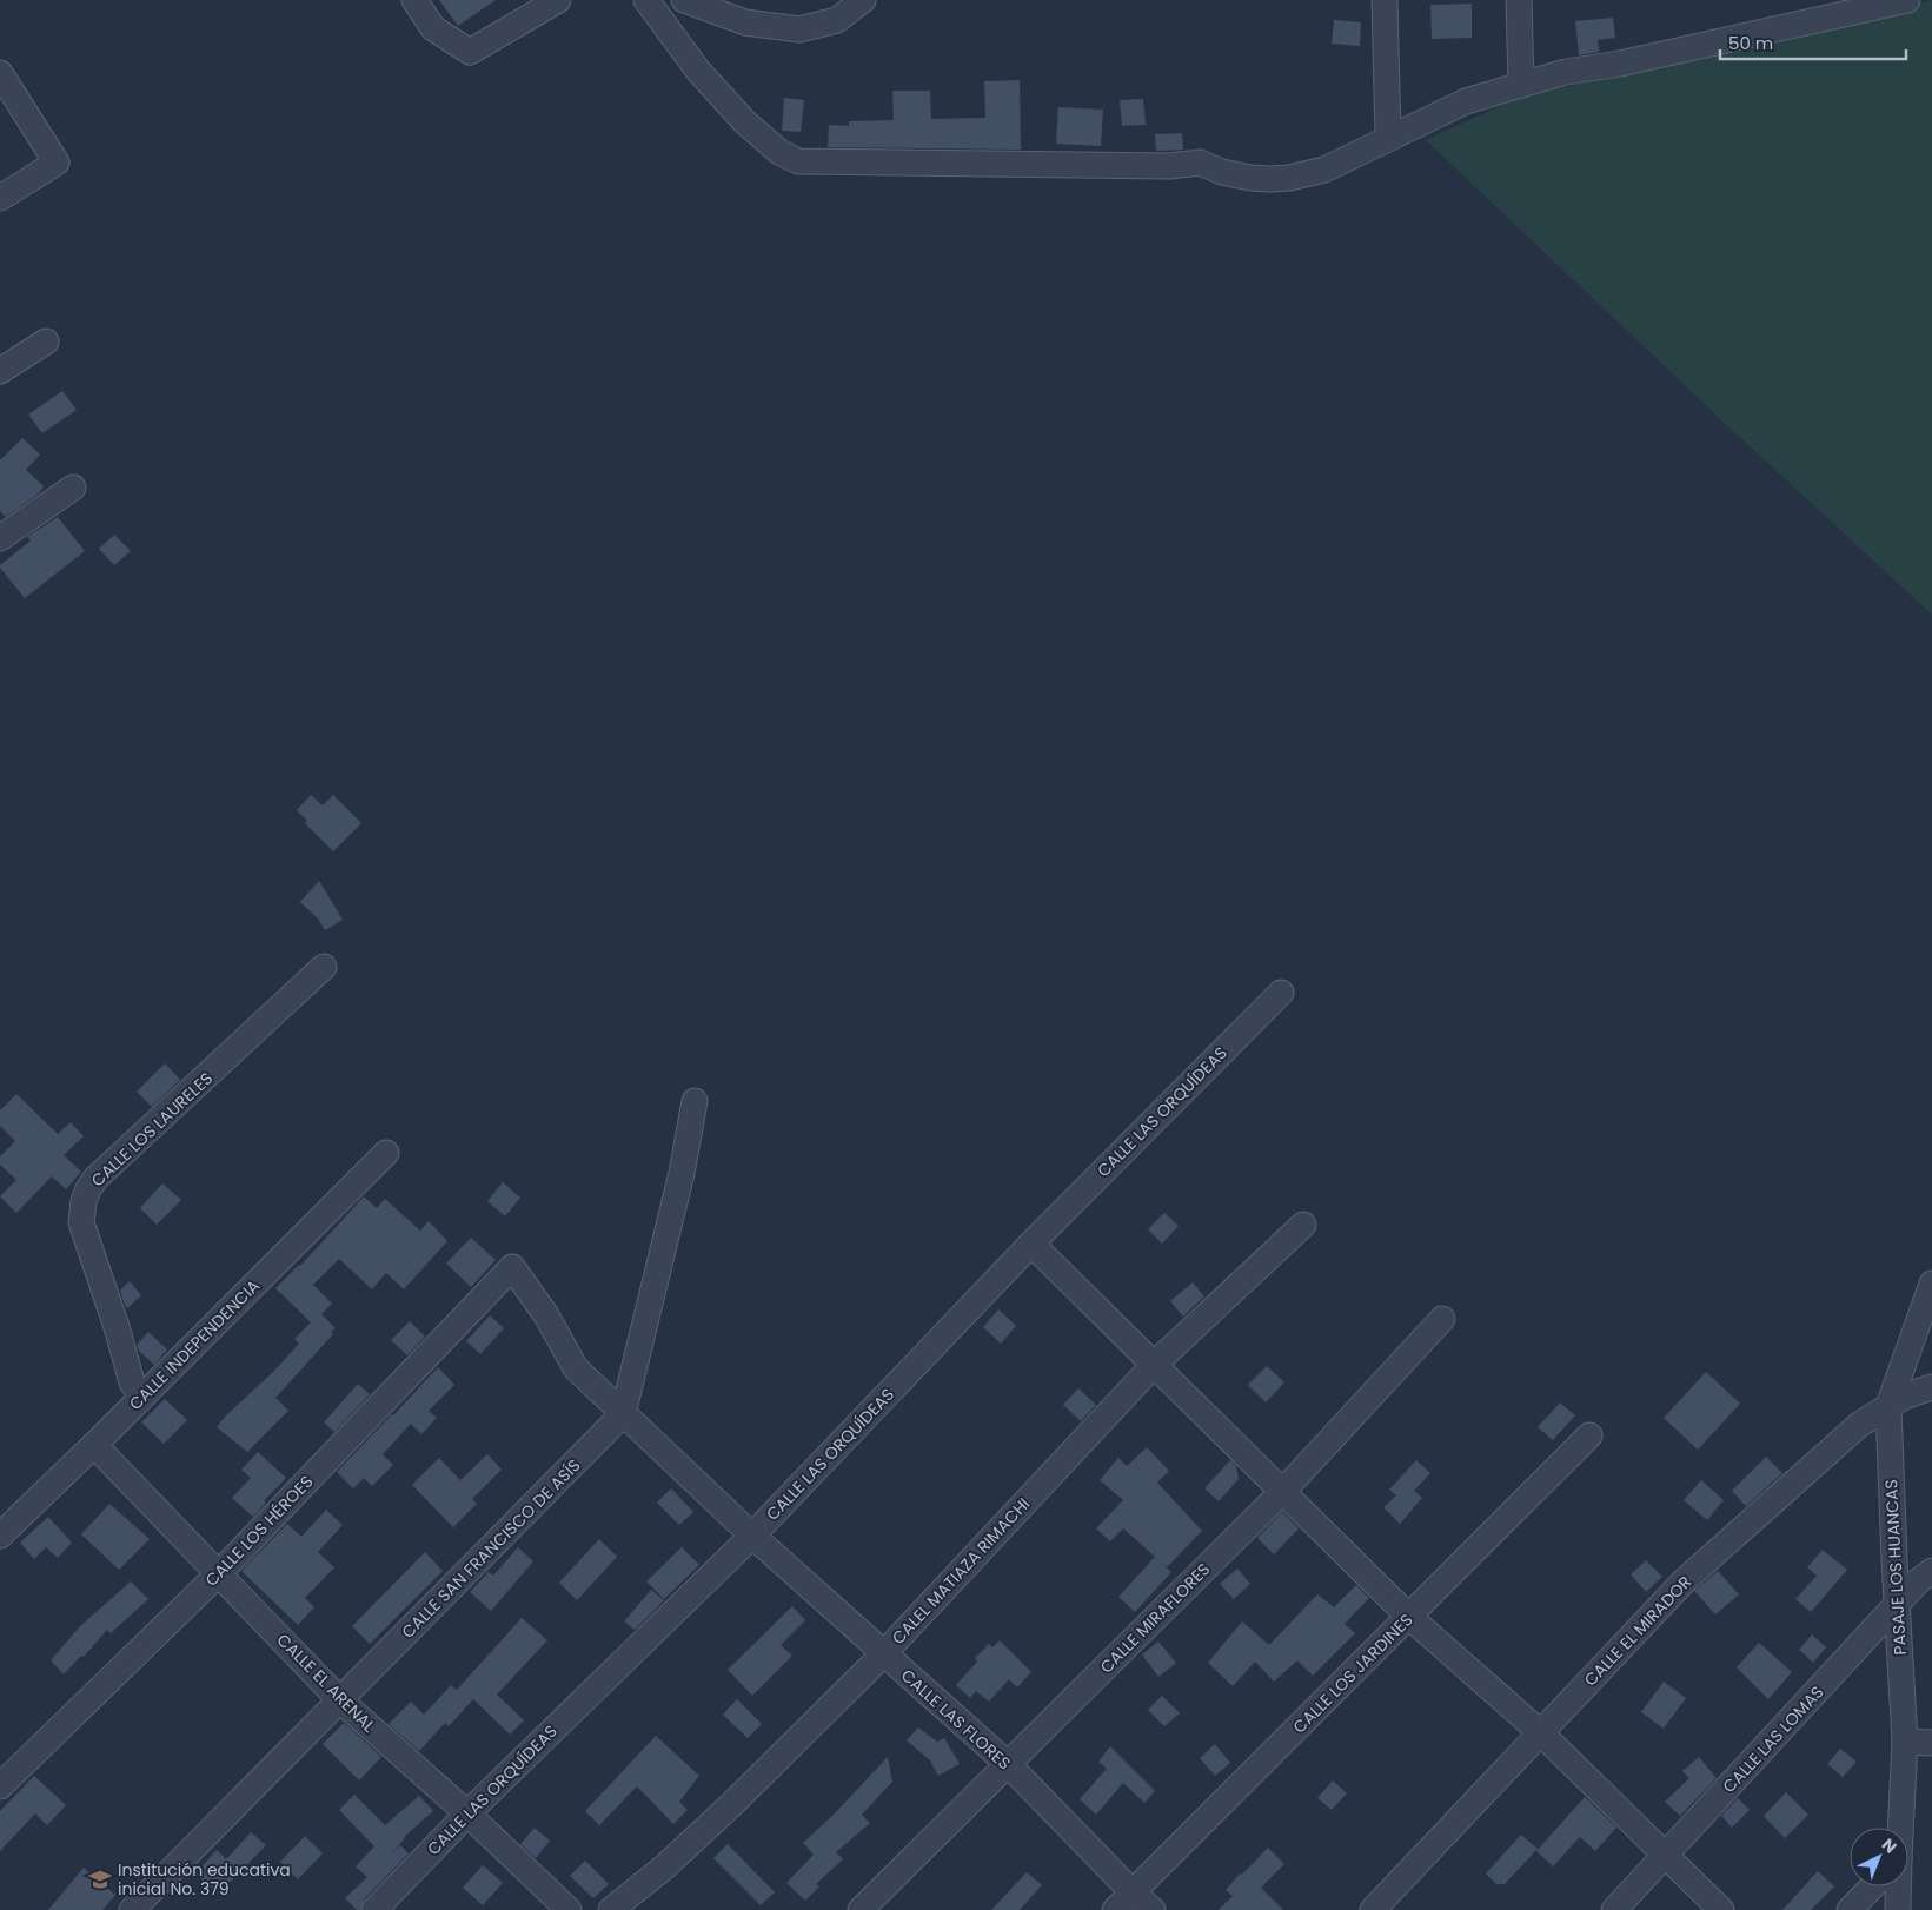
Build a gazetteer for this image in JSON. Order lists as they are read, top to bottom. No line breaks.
{"streets":{"street":["CALLE LAS ORQUÍDEAS","CALLE LOS LAURELES","CALLE INDEPENDENCIA","CALLE LOS HÉROES","CALLE SAN FRANCISCO DE ASÍS","PASAJE LOS HUANCAS","CALEL MATIAZA RIMACHI","CALLE MIRAFLORES","CALLE EL MIRADOR","CALLE LOS JARDINES","CALLE EL ARENAL","CALLE LAS FLORES","CALLE LAS LOMAS"]},"crossings":[["CALLE LAS ORQUÍDEAS","CALLE EL ARENAL"],["CALLE LAS ORQUÍDEAS","CALLE LAS FLORES"],["CALLE LOS LAURELES","CALLE INDEPENDENCIA"],["CALLE INDEPENDENCIA","CALLE EL ARENAL"],["CALLE LOS HÉROES","CALLE EL ARENAL"],["CALLE LOS HÉROES","CALLE LAS FLORES"],["CALLE SAN FRANCISCO DE ASÍS","CALLE EL ARENAL"],["CALLE SAN FRANCISCO DE ASÍS","CALLE LAS FLORES"],["PASAJE LOS HUANCAS","CALLE EL MIRADOR"],["PASAJE LOS HUANCAS","CALLE LAS LOMAS"],["CALEL MATIAZA RIMACHI","CALLE LAS FLORES"],["CALLE MIRAFLORES","CALLE LAS FLORES"],["CALLE LOS JARDINES","CALLE LAS FLORES"]],"places":{"school or university":["Institución educativa inicial No. 379"]},"scale_bar":"50 m","north":"top right"}
